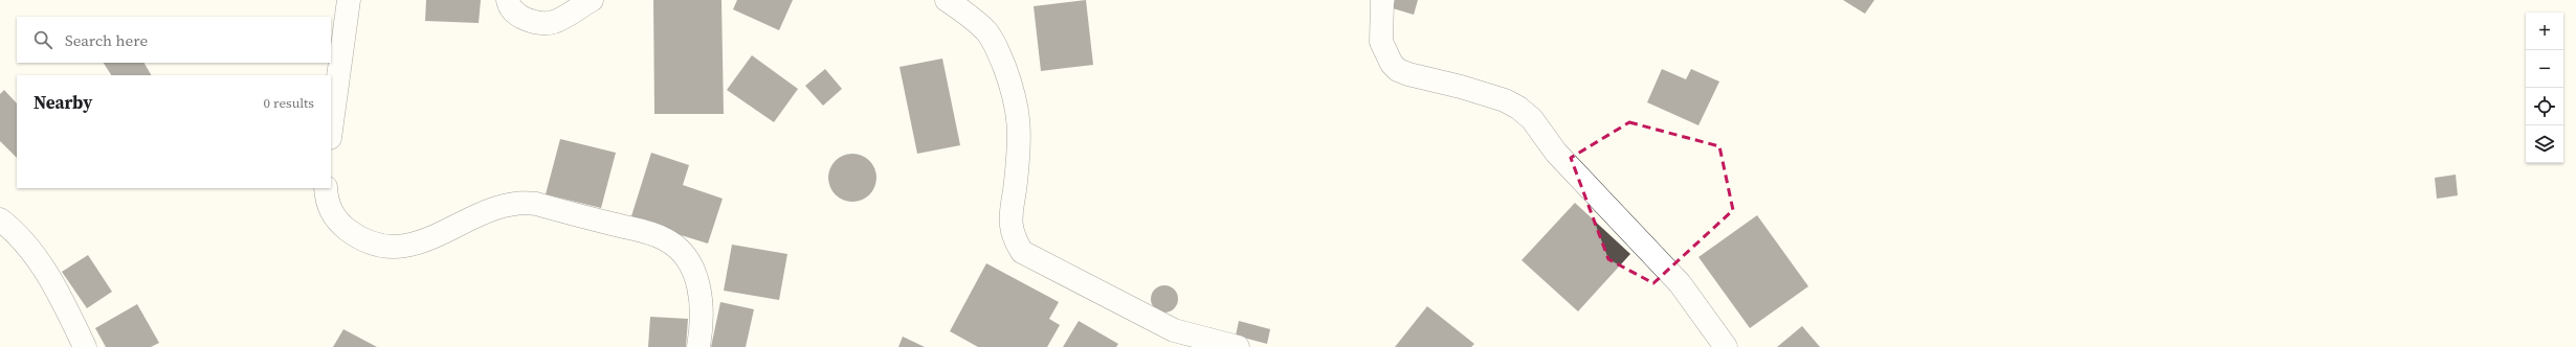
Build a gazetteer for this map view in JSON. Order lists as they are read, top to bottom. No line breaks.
{"page":{"map_buttons":["+","−"],"search":"Search here","heading":["Nearby","0 results"]}}
